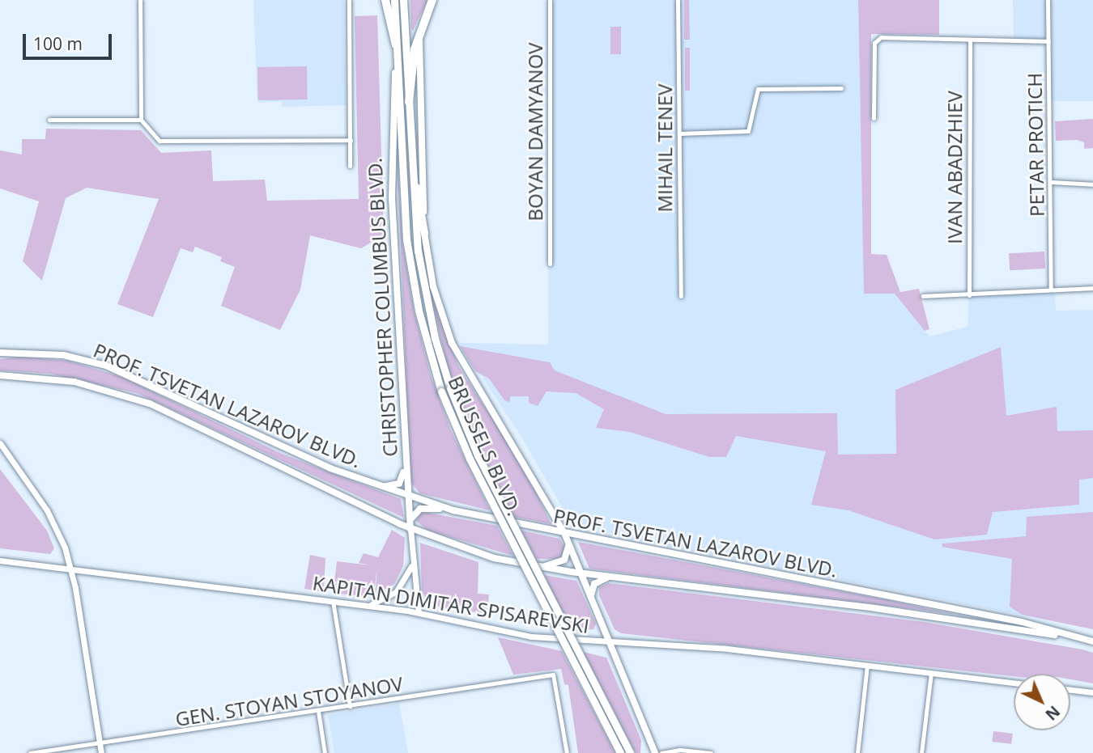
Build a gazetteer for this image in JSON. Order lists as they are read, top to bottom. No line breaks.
{"streets":{"main road":["CHRISTOPHER COLUMBUS BLVD.","PROF. TSVETAN LAZAROV BLVD.","BRUSSELS BLVD."],"street":["BOYAN DAMYANOV","PETAR PROTICH","MIHAIL TENEV","IVAN ABADZHIEV","KAPITAN DIMITAR SPISAREVSKI","GEN. STOYAN STOYANOV"]},"crossings":[["CHRISTOPHER COLUMBUS BLVD.","PROF. TSVETAN LAZAROV BLVD."],["CHRISTOPHER COLUMBUS BLVD.","BRUSSELS BLVD."],["CHRISTOPHER COLUMBUS BLVD.","KAPITAN DIMITAR SPISAREVSKI"]],"scale_bar":"100 m","north":"bottom right"}
